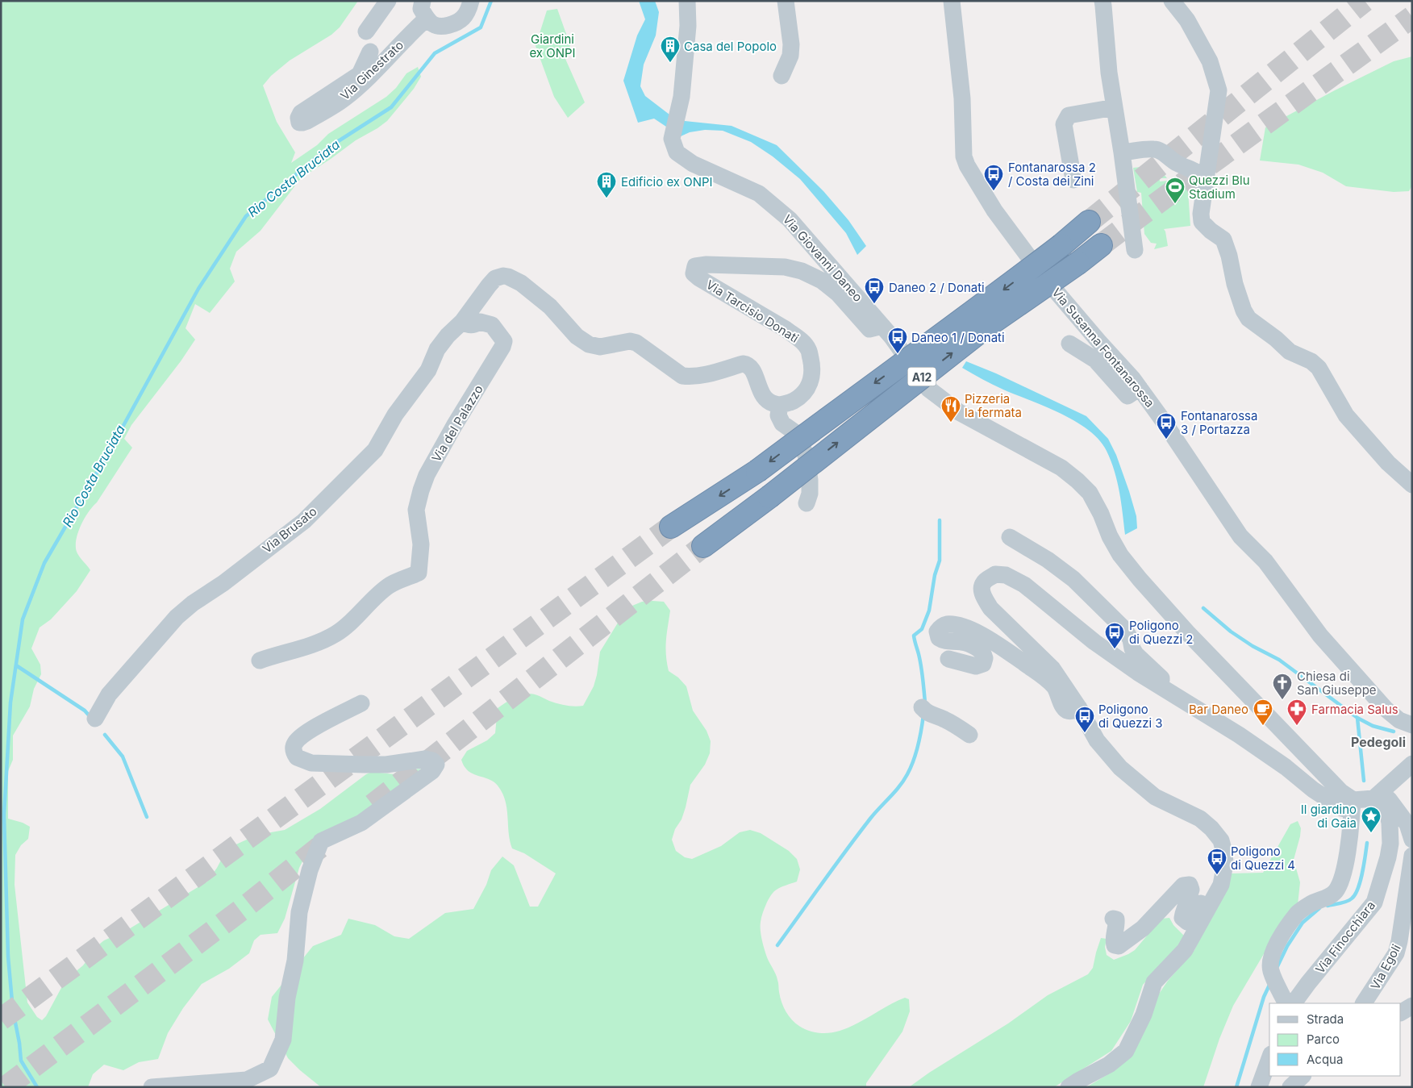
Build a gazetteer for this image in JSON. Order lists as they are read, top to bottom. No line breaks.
{"streets":{"highway":["A12"],"street":["Via Ginestrato","Via Giovanni Daneo","Via Tarcisio Donati","Via Susanna Fontanarossa","Via del Palazzo","Via Brusato","Via Finocchiara","Via Egoli"]},"crossings":[["Via Giovanni Daneo","Via Tarcisio Donati"],["Via del Palazzo","Via Brusato"]],"districts":["Pedegoli"],"water":["Rio Costa Bruciata"],"parks":["Giardini ex ONPI"],"places":{"building":["Casa del Popolo","Edificio ex ONPI"],"bus stop":["Fontanarossa 2 / Costa dei Zini","Daneo 2 / Donati","Daneo 1 / Donati","Fontanarossa 3 / Portazza","Poligono di Quezzi 2","Poligono di Quezzi 3","Poligono di Quezzi 4"],"sports":["Quezzi Blu Stadium"],"restaurant":["Pizzeria la fermata"],"church":["Chiesa di San Giuseppe"],"cafe":["Bar Daneo"],"pharmacy":["Farmacia Salus"],"place":["Il giardino di Gaia"]},"legend":["Strada","Parco","Acqua"]}
